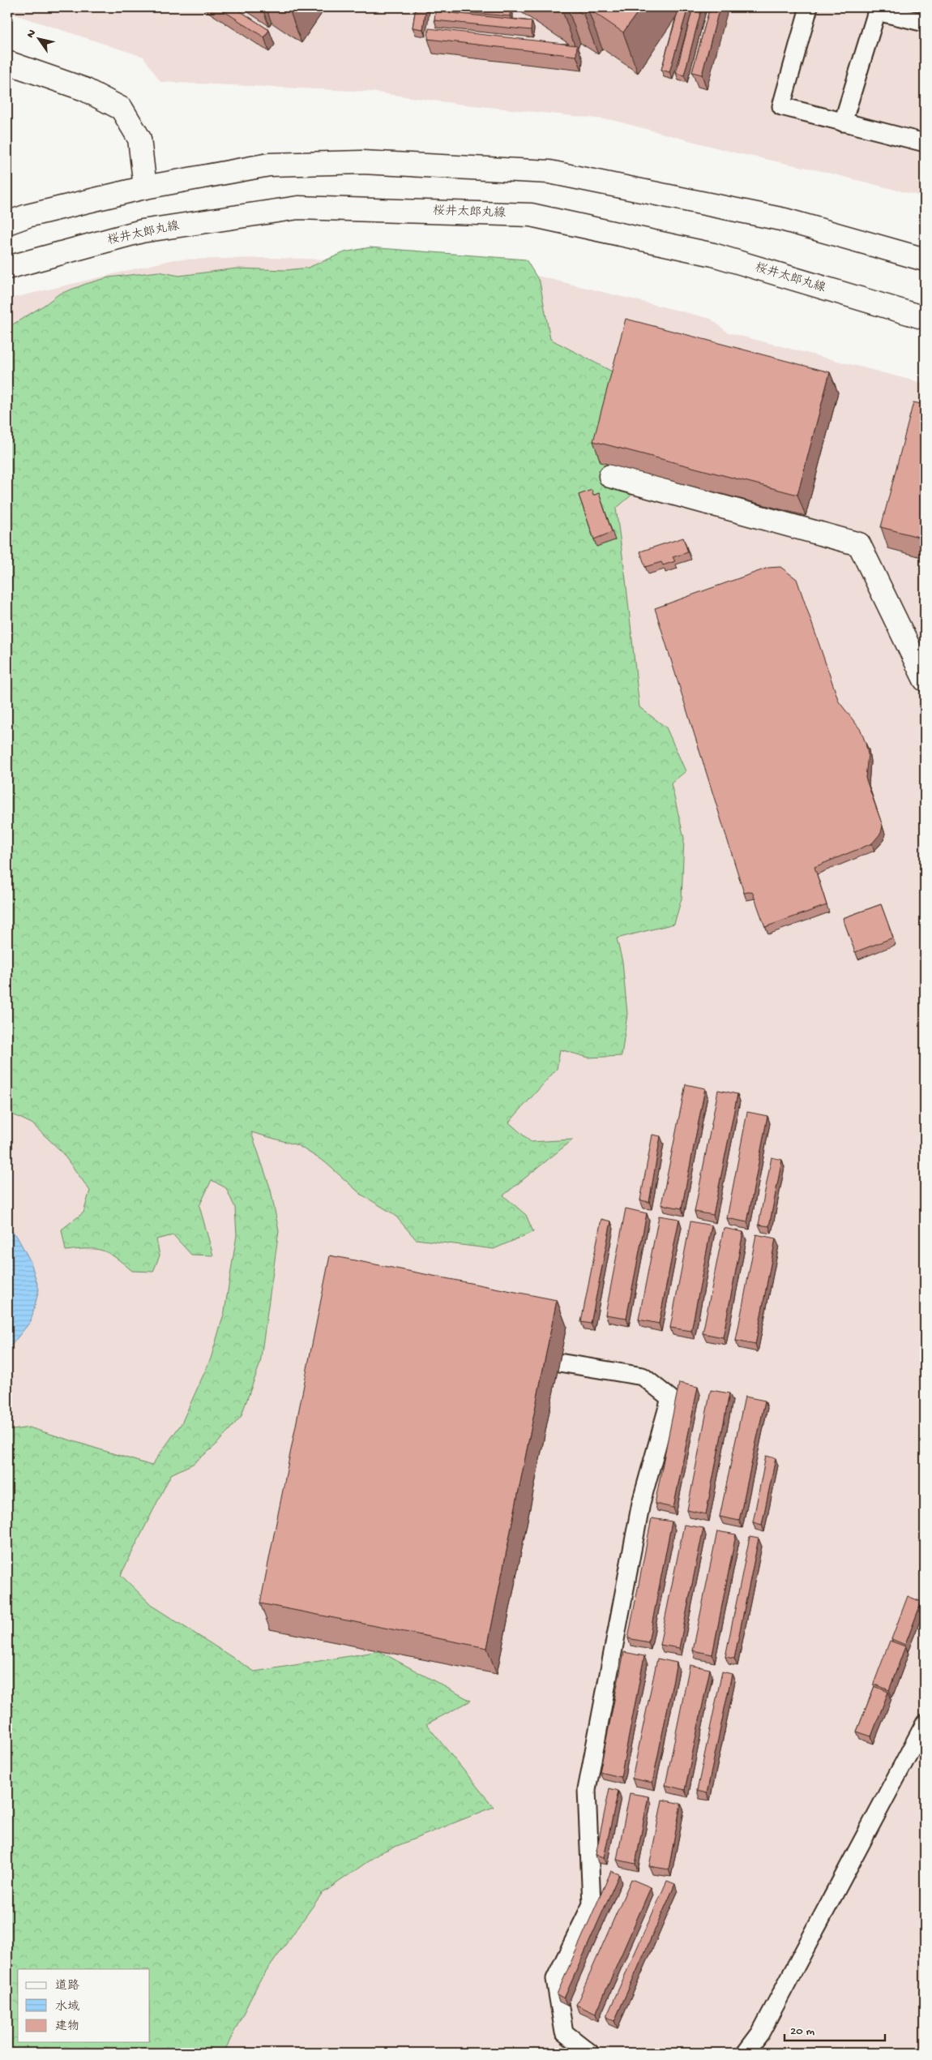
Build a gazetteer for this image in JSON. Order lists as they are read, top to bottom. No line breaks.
{"streets":{"main road":["桜井太郎丸線"]},"legend":["道路","水域","建物"],"scale_bar":"20 m","north":"top left"}
